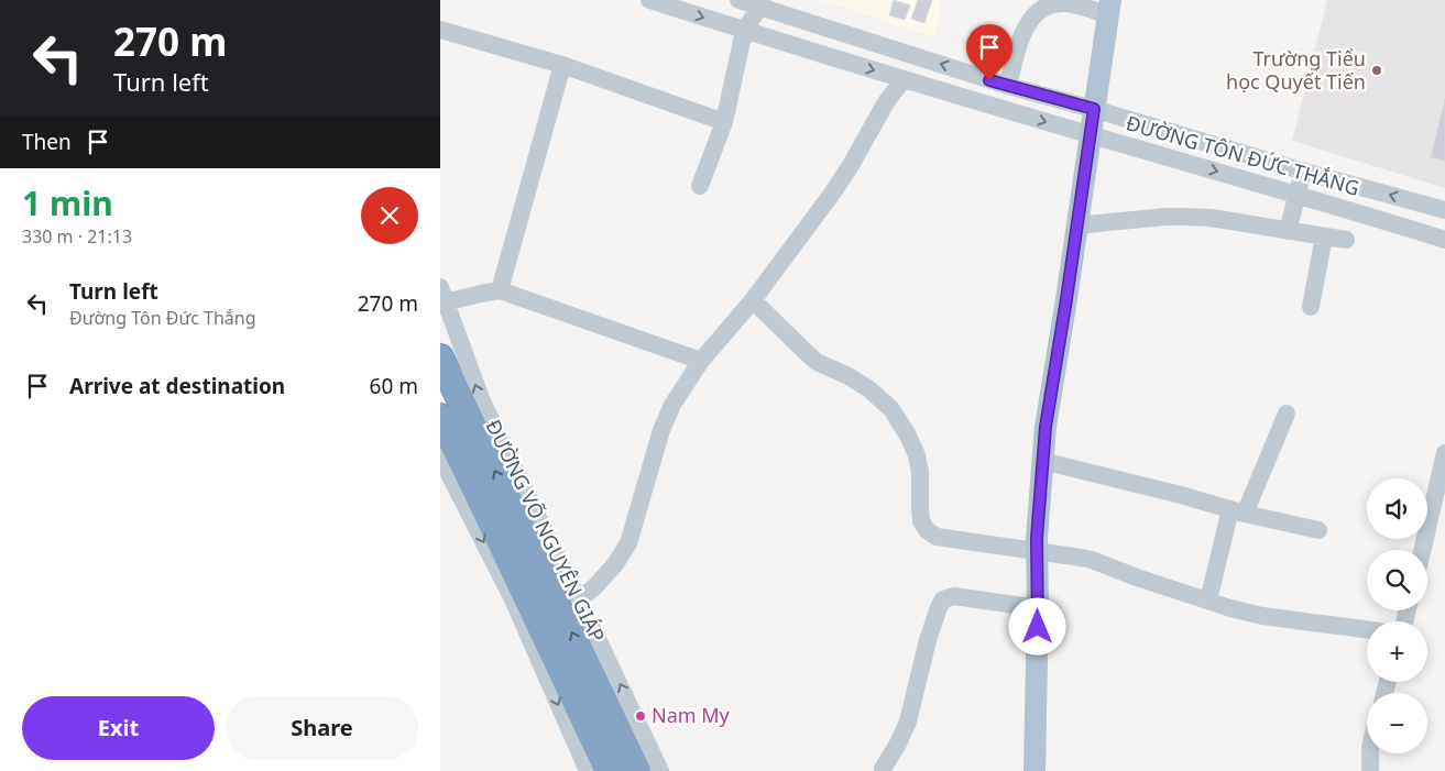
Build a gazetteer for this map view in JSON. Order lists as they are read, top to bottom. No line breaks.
{"streets":{"highway":["ĐƯỜNG VÕ NGUYÊN GIÁP"],"street":["ĐƯỜNG TÔN ĐỨC THẮNG"]},"places":["Trường Tiểu học Quyết Tiến","Nam My"],"page":{"turn":["270 m","Turn left"],"then":"Then","heading":["1 min","330 m · 21:13"],"list":[{"name":"Turn left","note":"Đường Tôn Đức Thắng","value":"270 m"},{"name":"Arrive at destination","value":"60 m"}],"map_buttons":["+","−"],"buttons":["Exit","Share"]}}
